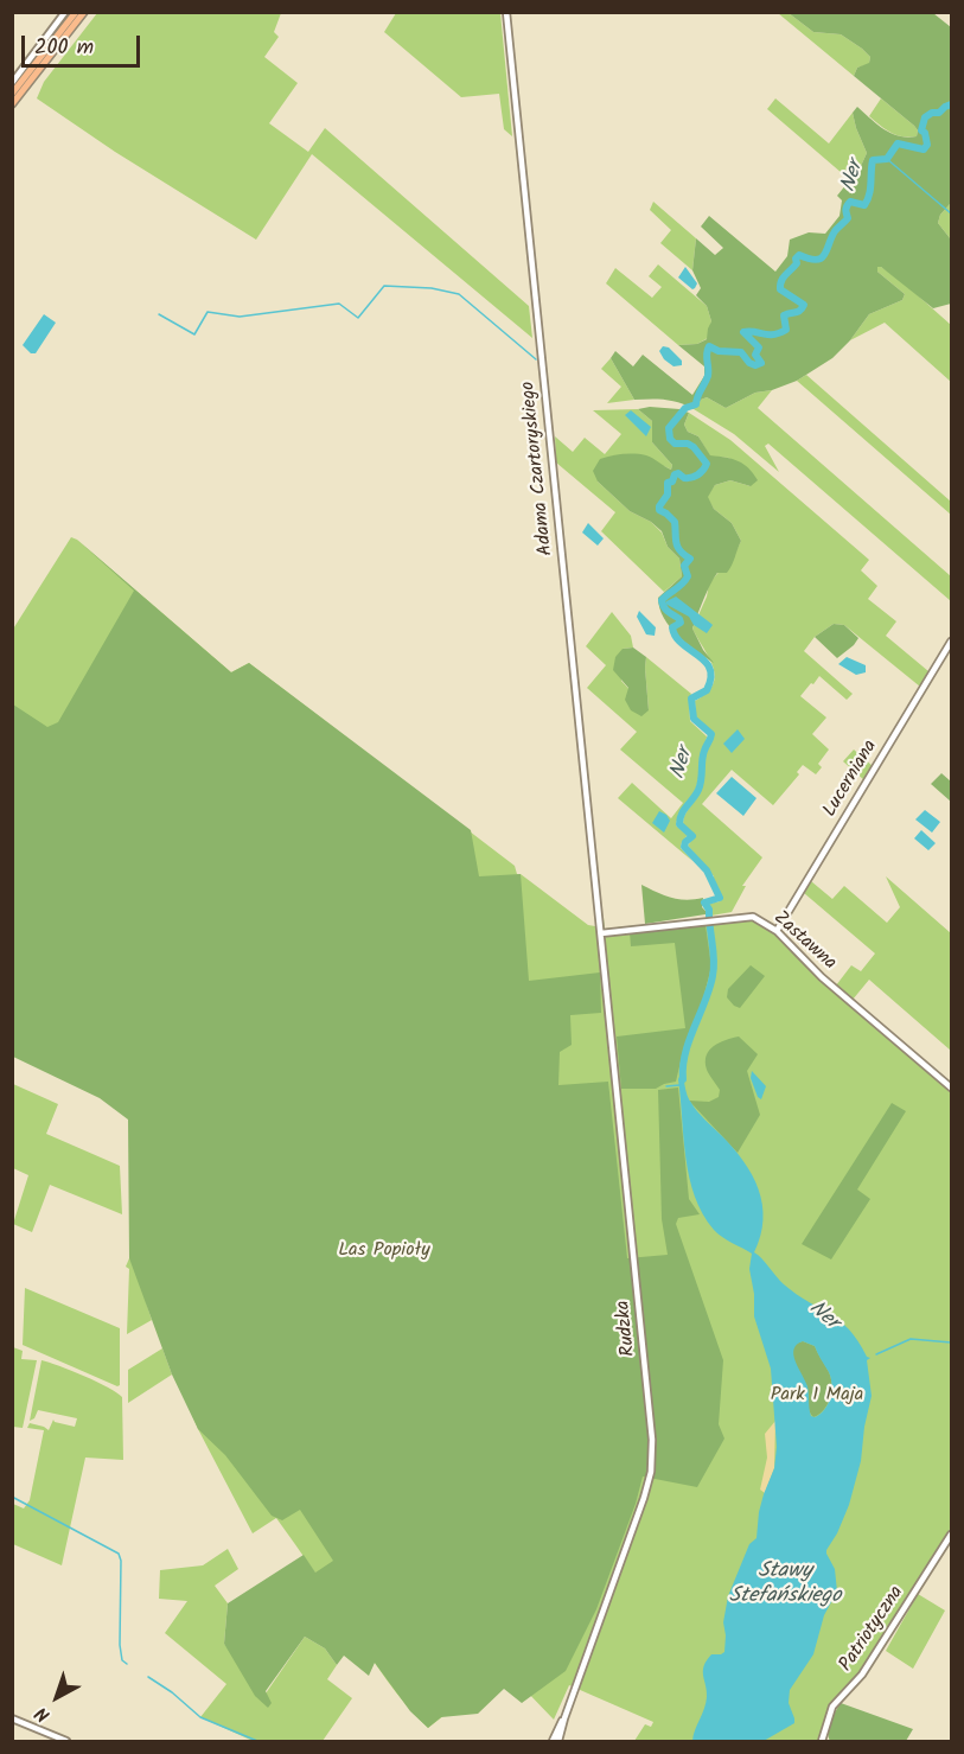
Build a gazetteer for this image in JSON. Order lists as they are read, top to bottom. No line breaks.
{"streets":{"street":["Adama Czartoryskiego","Lucerniana","Zastawna","Rudzka","Patriotyczna"]},"crossings":[["Adama Czartoryskiego","Rudzka"],["Lucerniana","Zastawna"],["Zastawna","Rudzka"]],"water":["Ner","Stawy Stefańskiego"],"parks":["Las Popioły","Park 1 Maja"],"scale_bar":"200 m","north":"bottom left"}
